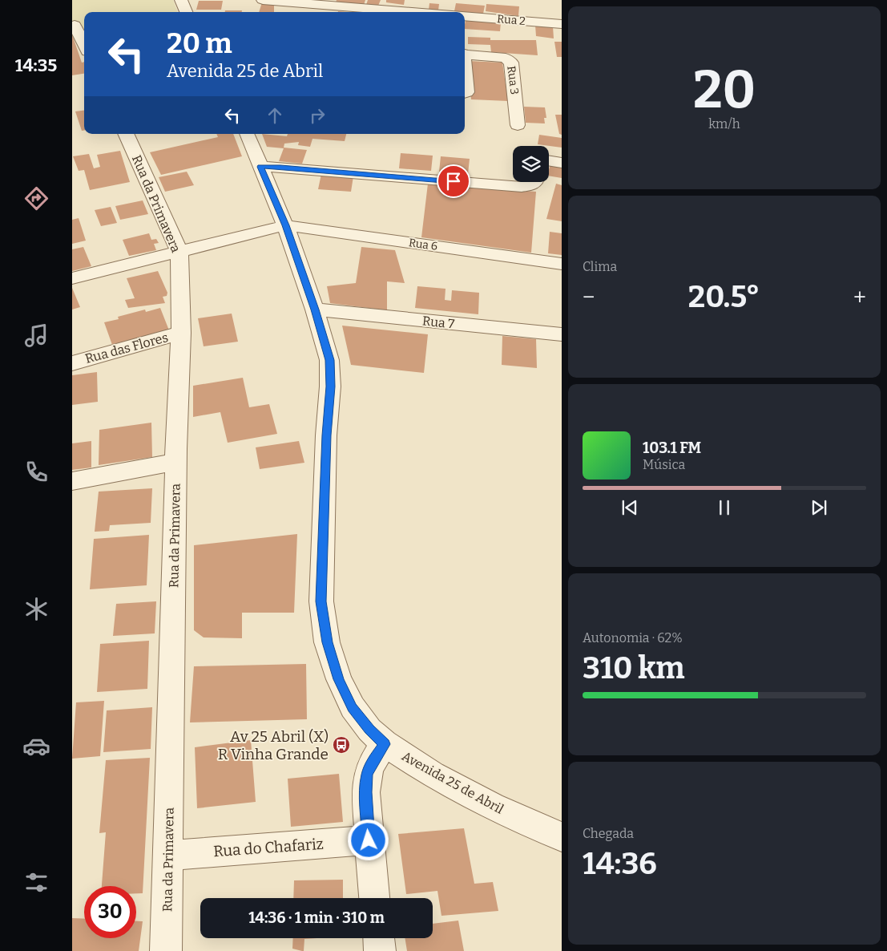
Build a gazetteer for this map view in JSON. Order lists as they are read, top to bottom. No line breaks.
{"streets":{"street":["Rua 2","Rua 3","Rua da Primavera","Rua 6","Rua 7","Rua das Flores","Avenida 25 de Abril","Rua do Chafariz"]},"crossings":[["Rua da Primavera","Rua das Flores"],["Rua da Primavera","Rua do Chafariz"],["Rua 6","Avenida 25 de Abril"],["Rua 7","Avenida 25 de Abril"]],"places":{"bus stop":["Av 25 Abril (X) R Vinha Grande"]},"page":{"tabs":"14:35","tile":[["20","km/h"],"Clima",["Autonomia · 62%","310 km"],["Chegada","14:36"]],"turn":["20 m","Avenida 25 de Abril"],"heat":["−","20.5°","+"],"song":["103.1 FM","Música"],"limit":"30","trip":"14:36 · 1 min · 310 m"}}
